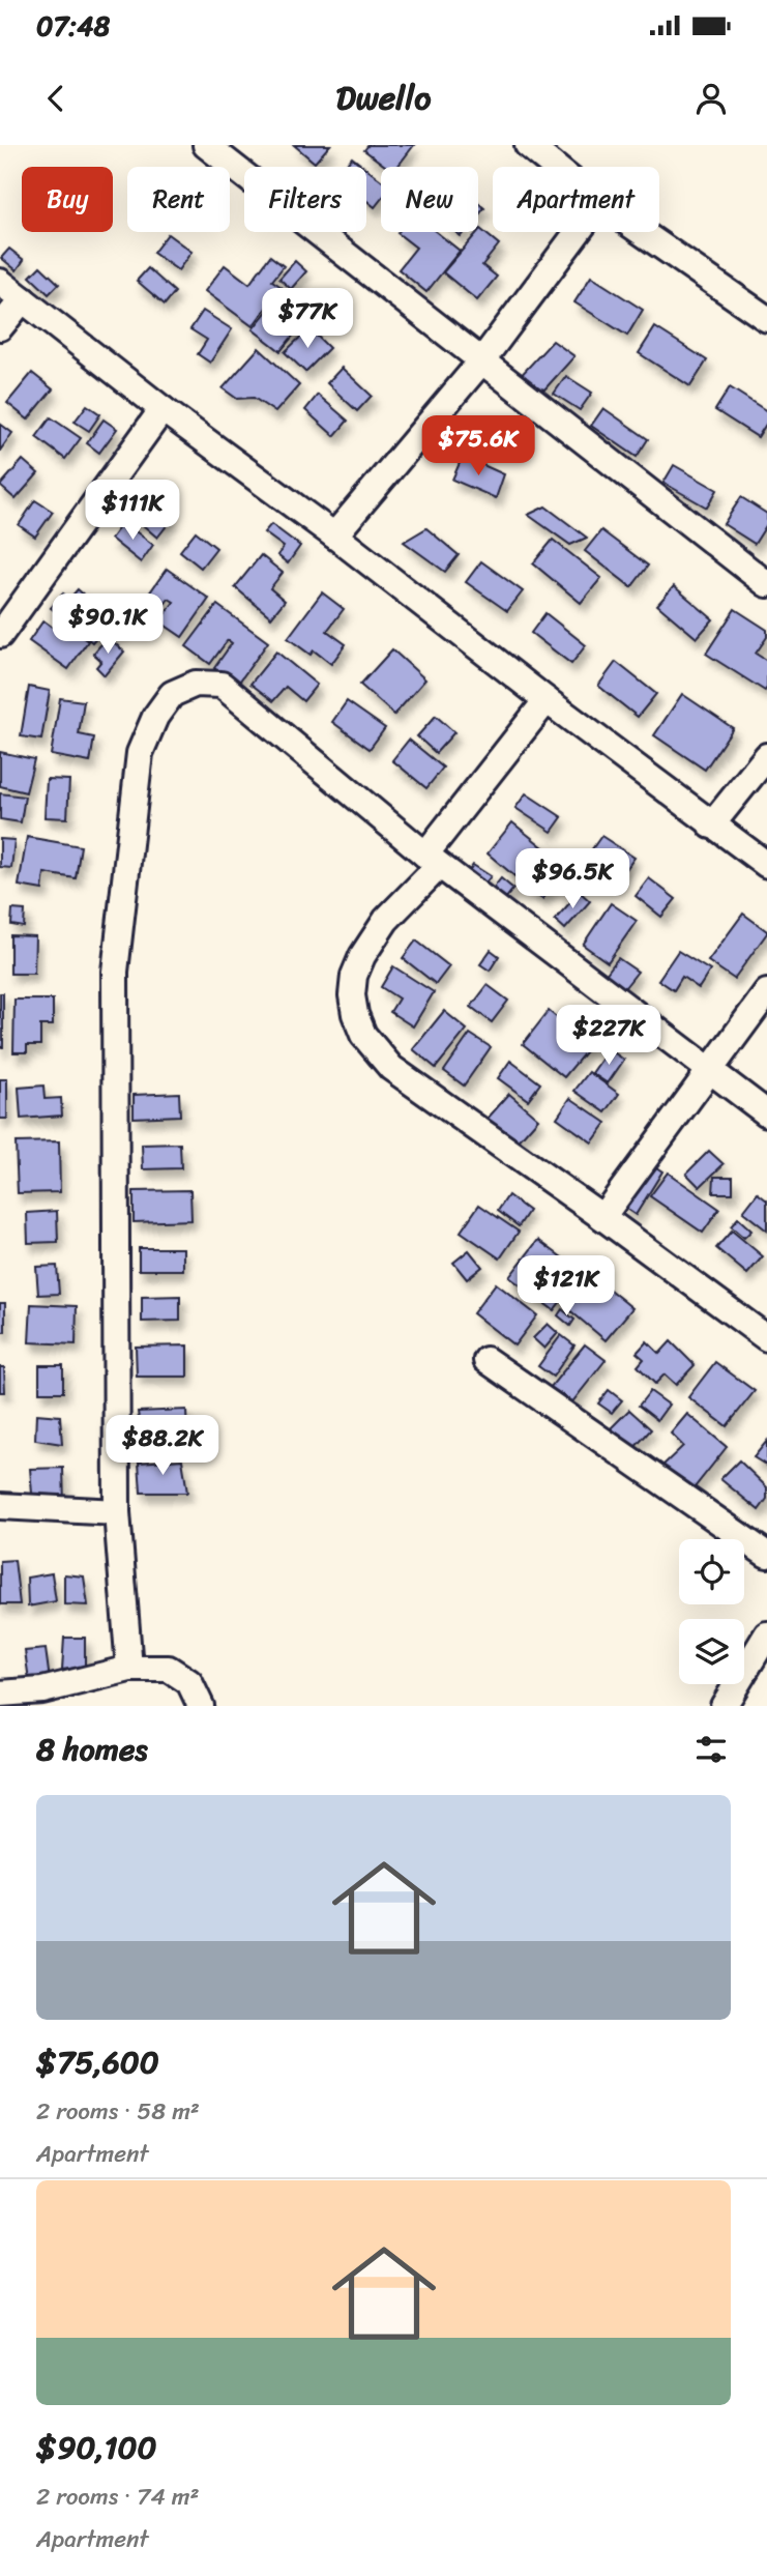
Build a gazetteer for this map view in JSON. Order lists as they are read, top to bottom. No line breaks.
{"page":{"status":"07:48","header":"Dwello","chip":["Buy","Rent","Filters","New","Apartment"],"price":["$77K","$75.6K","$111K","$90.1K","$96.5K","$227K","$121K","$88.2K"],"heading":"8 homes","list":[{"name":"$75,600","note":"2 rooms · 58 m² · Apartment"},{"name":"$90,100","note":"2 rooms · 74 m² · Apartment"}]}}
